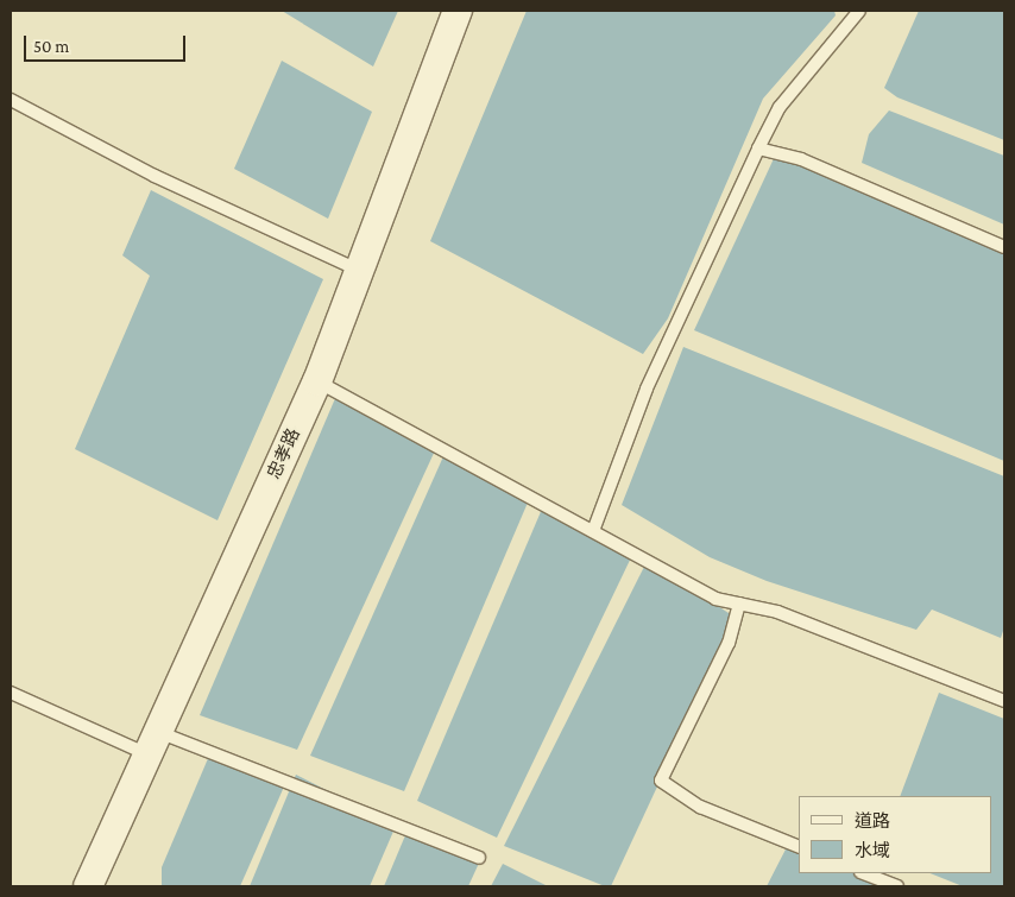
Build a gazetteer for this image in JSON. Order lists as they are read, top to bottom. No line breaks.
{"streets":{"street":["忠孝路"]},"legend":["道路","水域"],"scale_bar":"50 m"}
